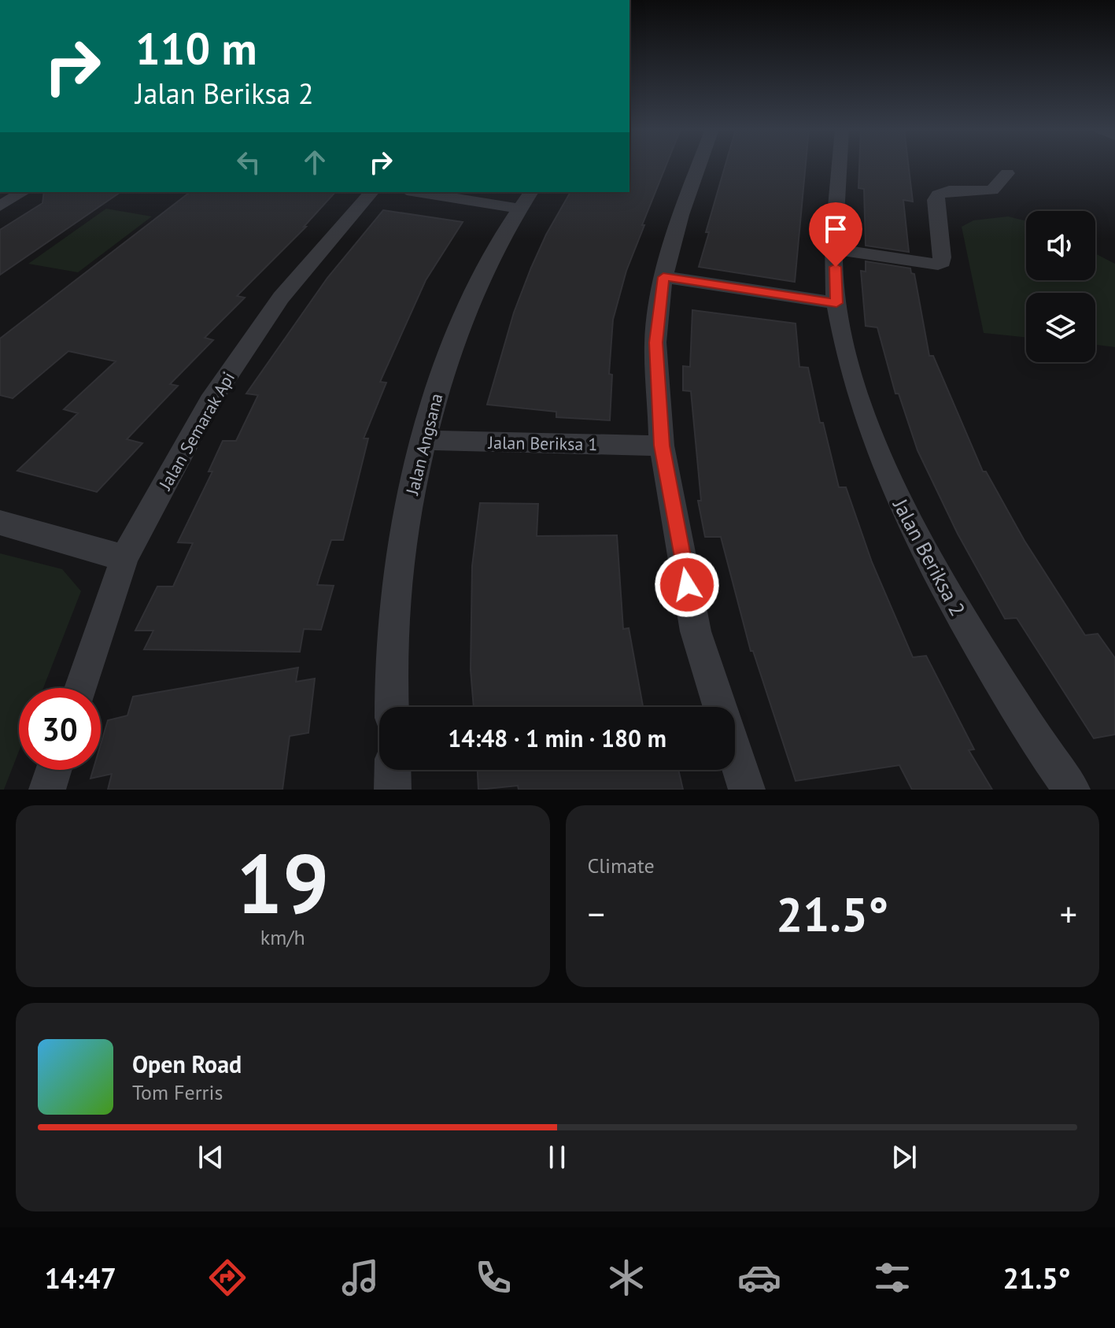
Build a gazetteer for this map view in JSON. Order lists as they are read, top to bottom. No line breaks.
{"streets":{"street":["Jalan Semarak Api","Jalan Beriksa 1","Jalan Angsana","Jalan Beriksa 2"]},"crossings":[["Jalan Beriksa 1","Jalan Angsana"]],"page":{"turn":["110 m","Jalan Beriksa 2"],"limit":"30","trip":"14:48 · 1 min · 180 m","tile":[["19","km/h"],"Climate"],"heat":["−","21.5°","+"],"song":["Open Road","Tom Ferris"],"tabs":["14:47","21.5°"]}}
